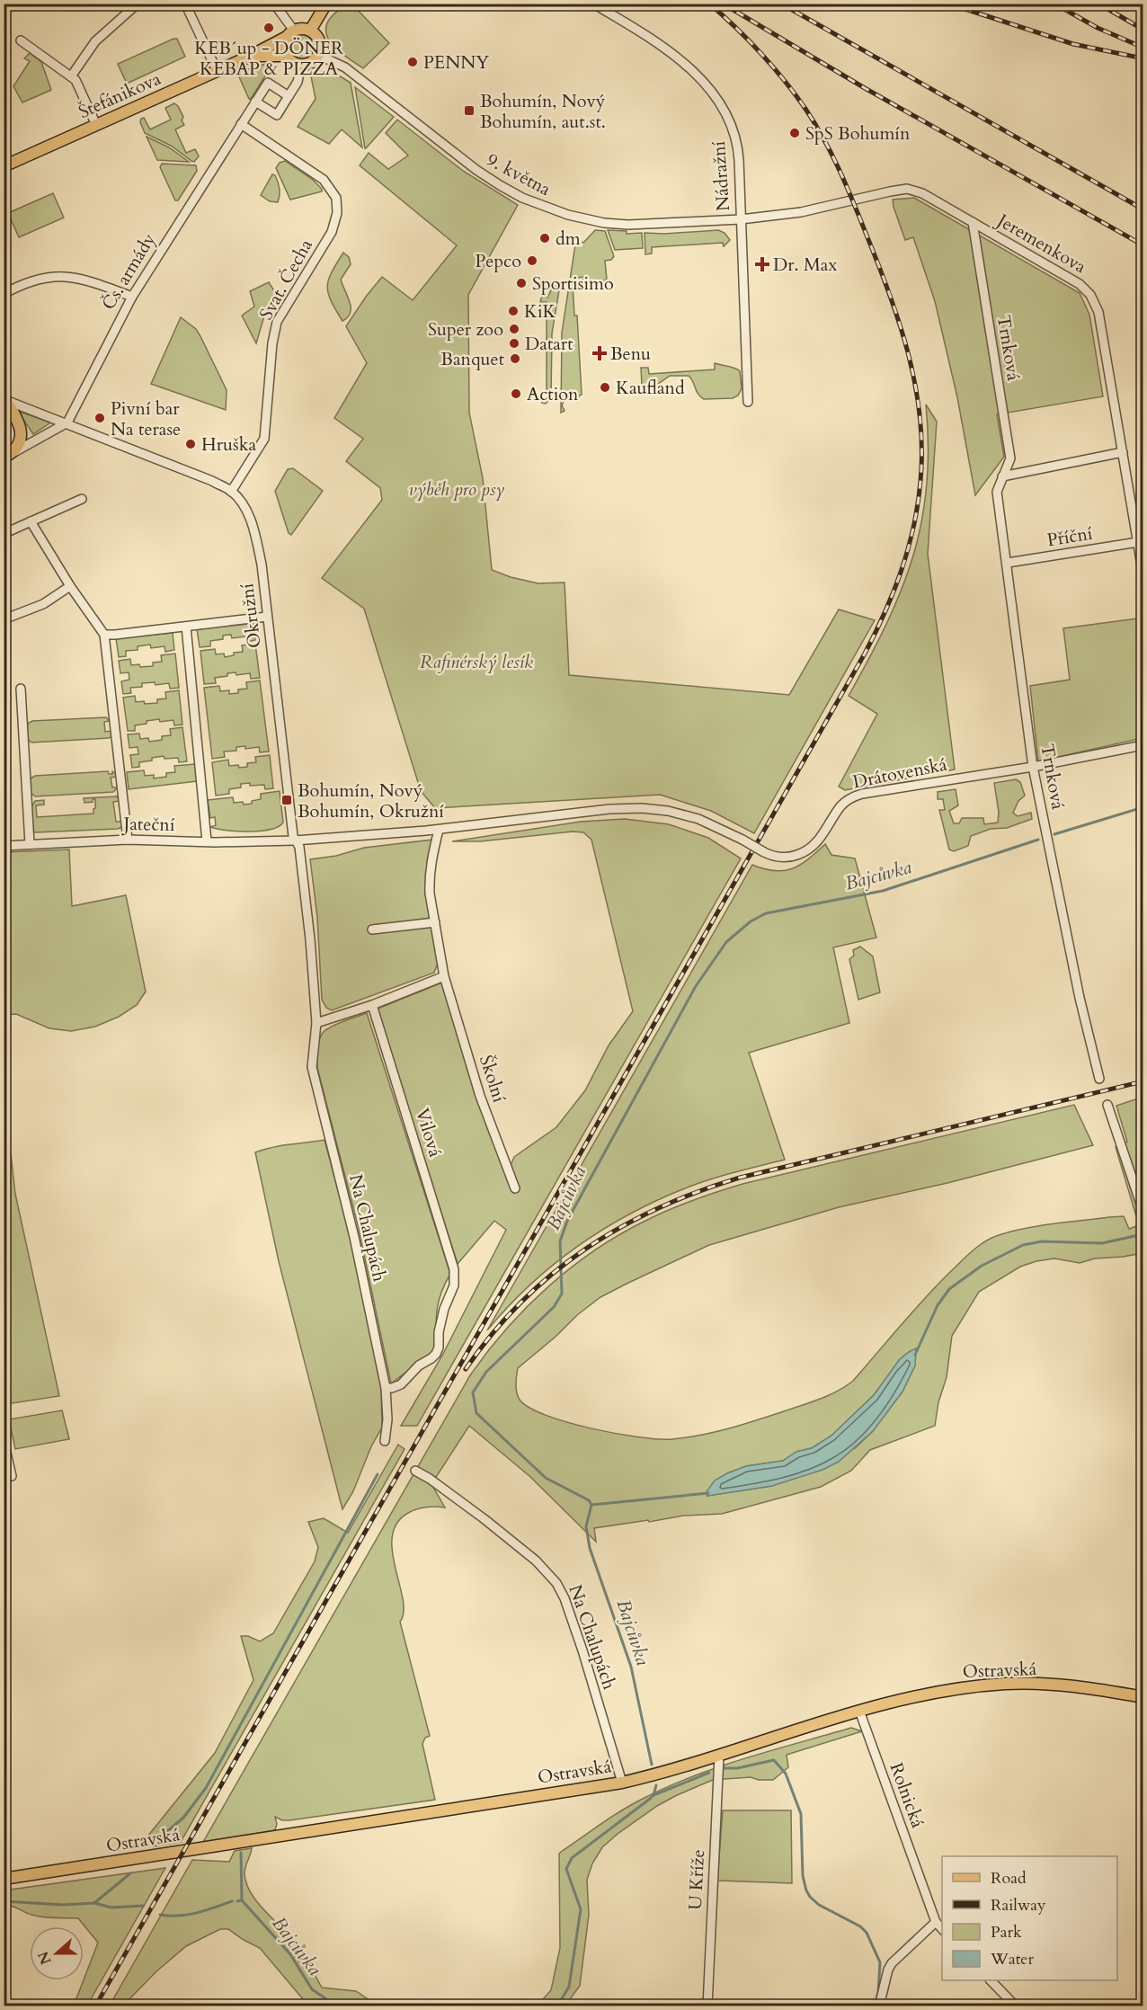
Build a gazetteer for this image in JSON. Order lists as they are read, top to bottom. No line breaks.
{"streets":{"main road":["Štefánikova","Ostravská"],"street":["9. května","Nádražní","Jeremenkova","Čs. armády","Svat. Čecha","Trnková","Příční","Okružní","Drátovenská","Jateční","Školní","Vilová","Na Chalupách","Rolnická","U Kříže"]},"crossings":[["Štefánikova","9. května"],["9. května","Nádražní"],["9. května","Jeremenkova"],["Jeremenkova","Trnková"],["Jeremenkova","Příční"],["Čs. armády","Svat. Čecha"],["Čs. armády","Okružní"],["Svat. Čecha","Okružní"],["Trnková","Příční"],["Trnková","Drátovenská"],["Okružní","Jateční"],["Okružní","Na Chalupách"],["Drátovenská","Školní"],["Jateční","Na Chalupách"],["Vilová","Na Chalupách"],["Na Chalupách","Ostravská"],["Ostravská","Rolnická"],["Ostravská","U Kříže"]],"water":["Bajcůvka"],"parks":["výběh pro psy","Rafinérský lesík"],"places":{"other":["KEB´up - DÖNER KEBAP & PIZZA","PENNY","SpS Bohumín","dm","Pepco","Sportisimo","KiK","Super zoo","Datart","Banquet","Kaufland","Action","Pivní bar Na terase","Hruška"],"transit":["Bohumín, Nový Bohumín, aut.st.","Bohumín, Nový Bohumín, Okružní"],"health":["Dr. Max","Benu"]},"legend":["Road","Railway","Park","Water"],"north":"left"}
